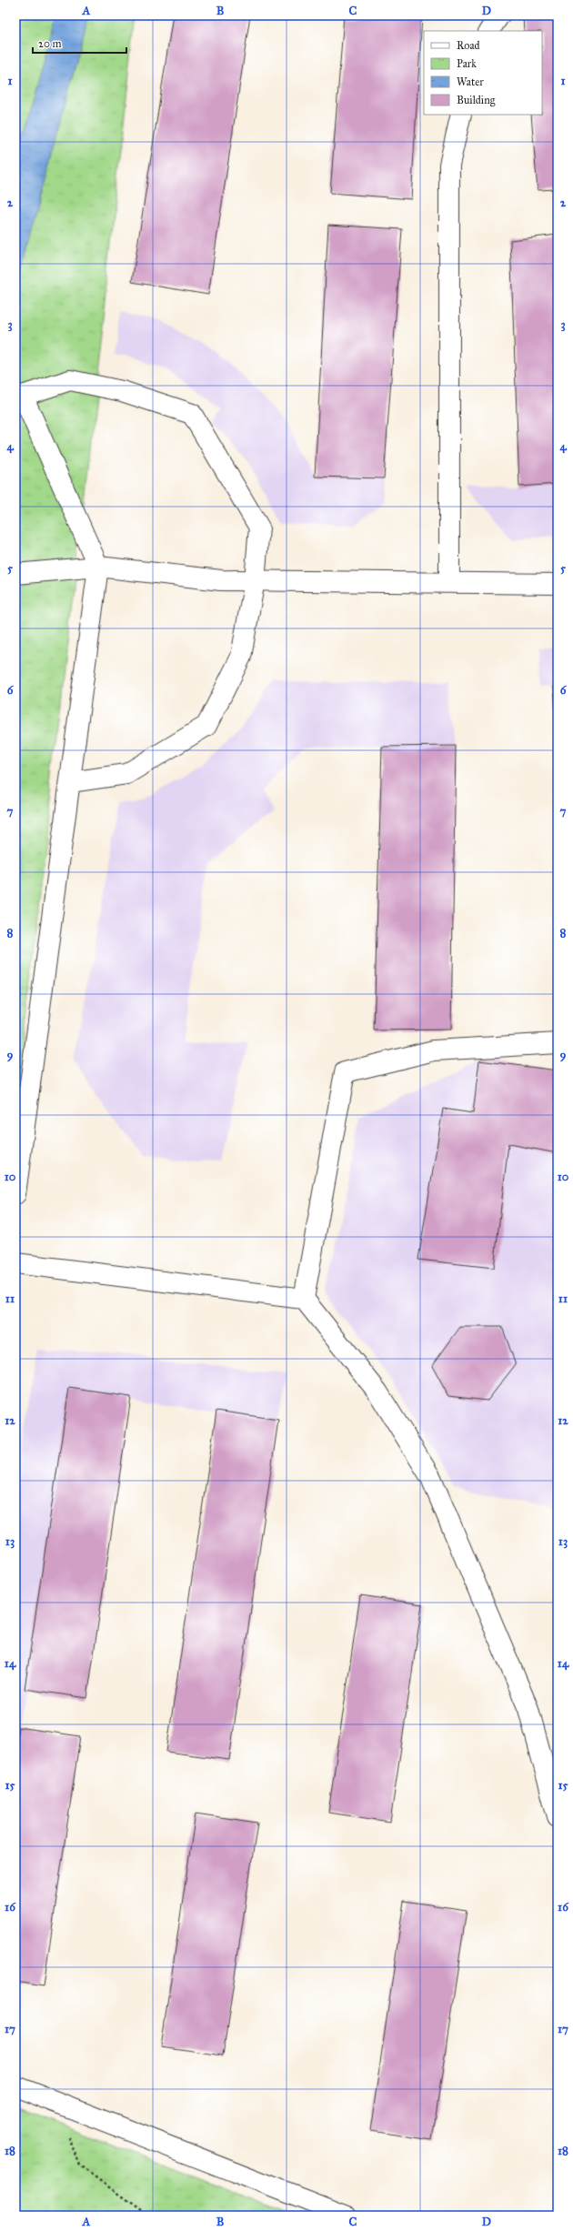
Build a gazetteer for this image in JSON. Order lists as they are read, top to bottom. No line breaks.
{"legend":["Road","Park","Water","Building"],"scale_bar":"20 m","grid":{"columns":["A","B","C","D"],"rows":["1","2","3","4","5","6","7","8","9","10","11","12","13","14","15","16","17","18"]}}
